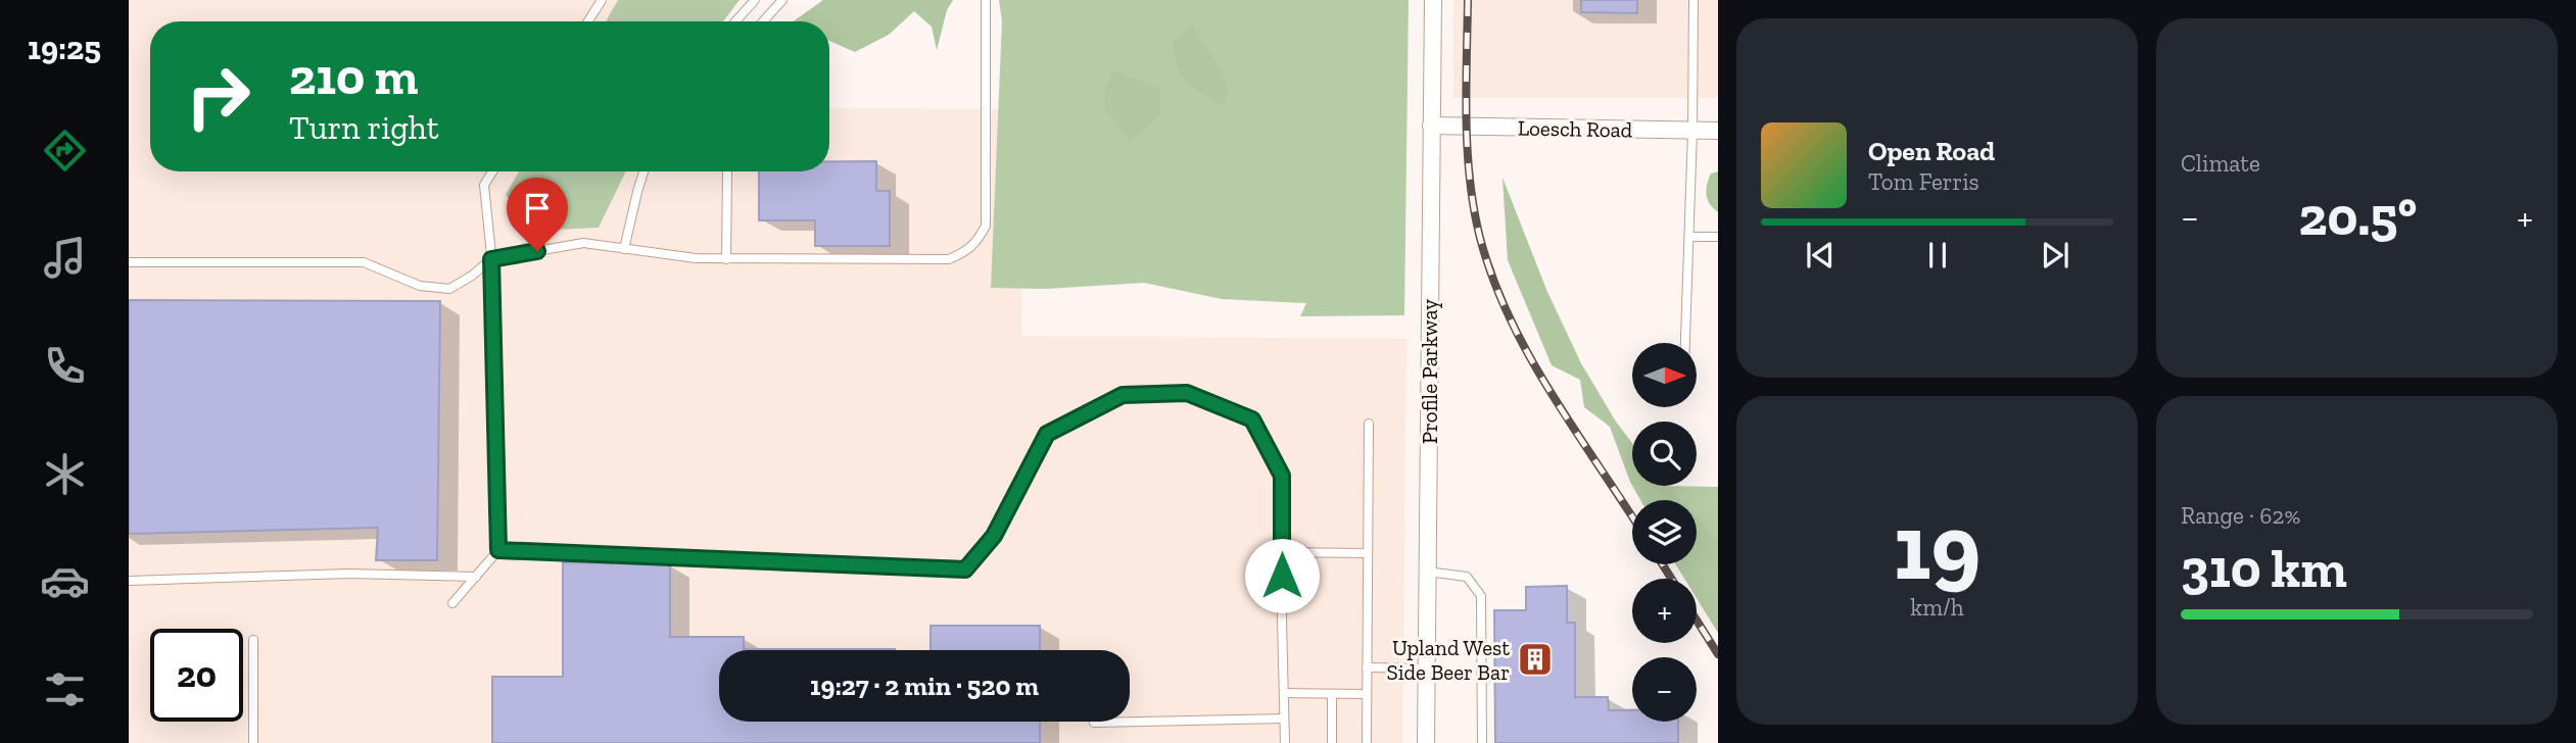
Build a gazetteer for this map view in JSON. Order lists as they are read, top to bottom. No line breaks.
{"streets":{"street":["Loesch Road","Profile Parkway"]},"crossings":[["Loesch Road","Profile Parkway"]],"places":{"building":["Upland West Side Beer Bar"]},"north":"right","page":{"tabs":"19:25","tile":["Climate",["19","km/h"],["Range · 62%","310 km"]],"turn":["210 m","Turn right"],"song":["Open Road","Tom Ferris"],"heat":["−","20.5°","+"],"map_buttons":["+","−"],"limit":"20","trip":"19:27 · 2 min · 520 m"}}
